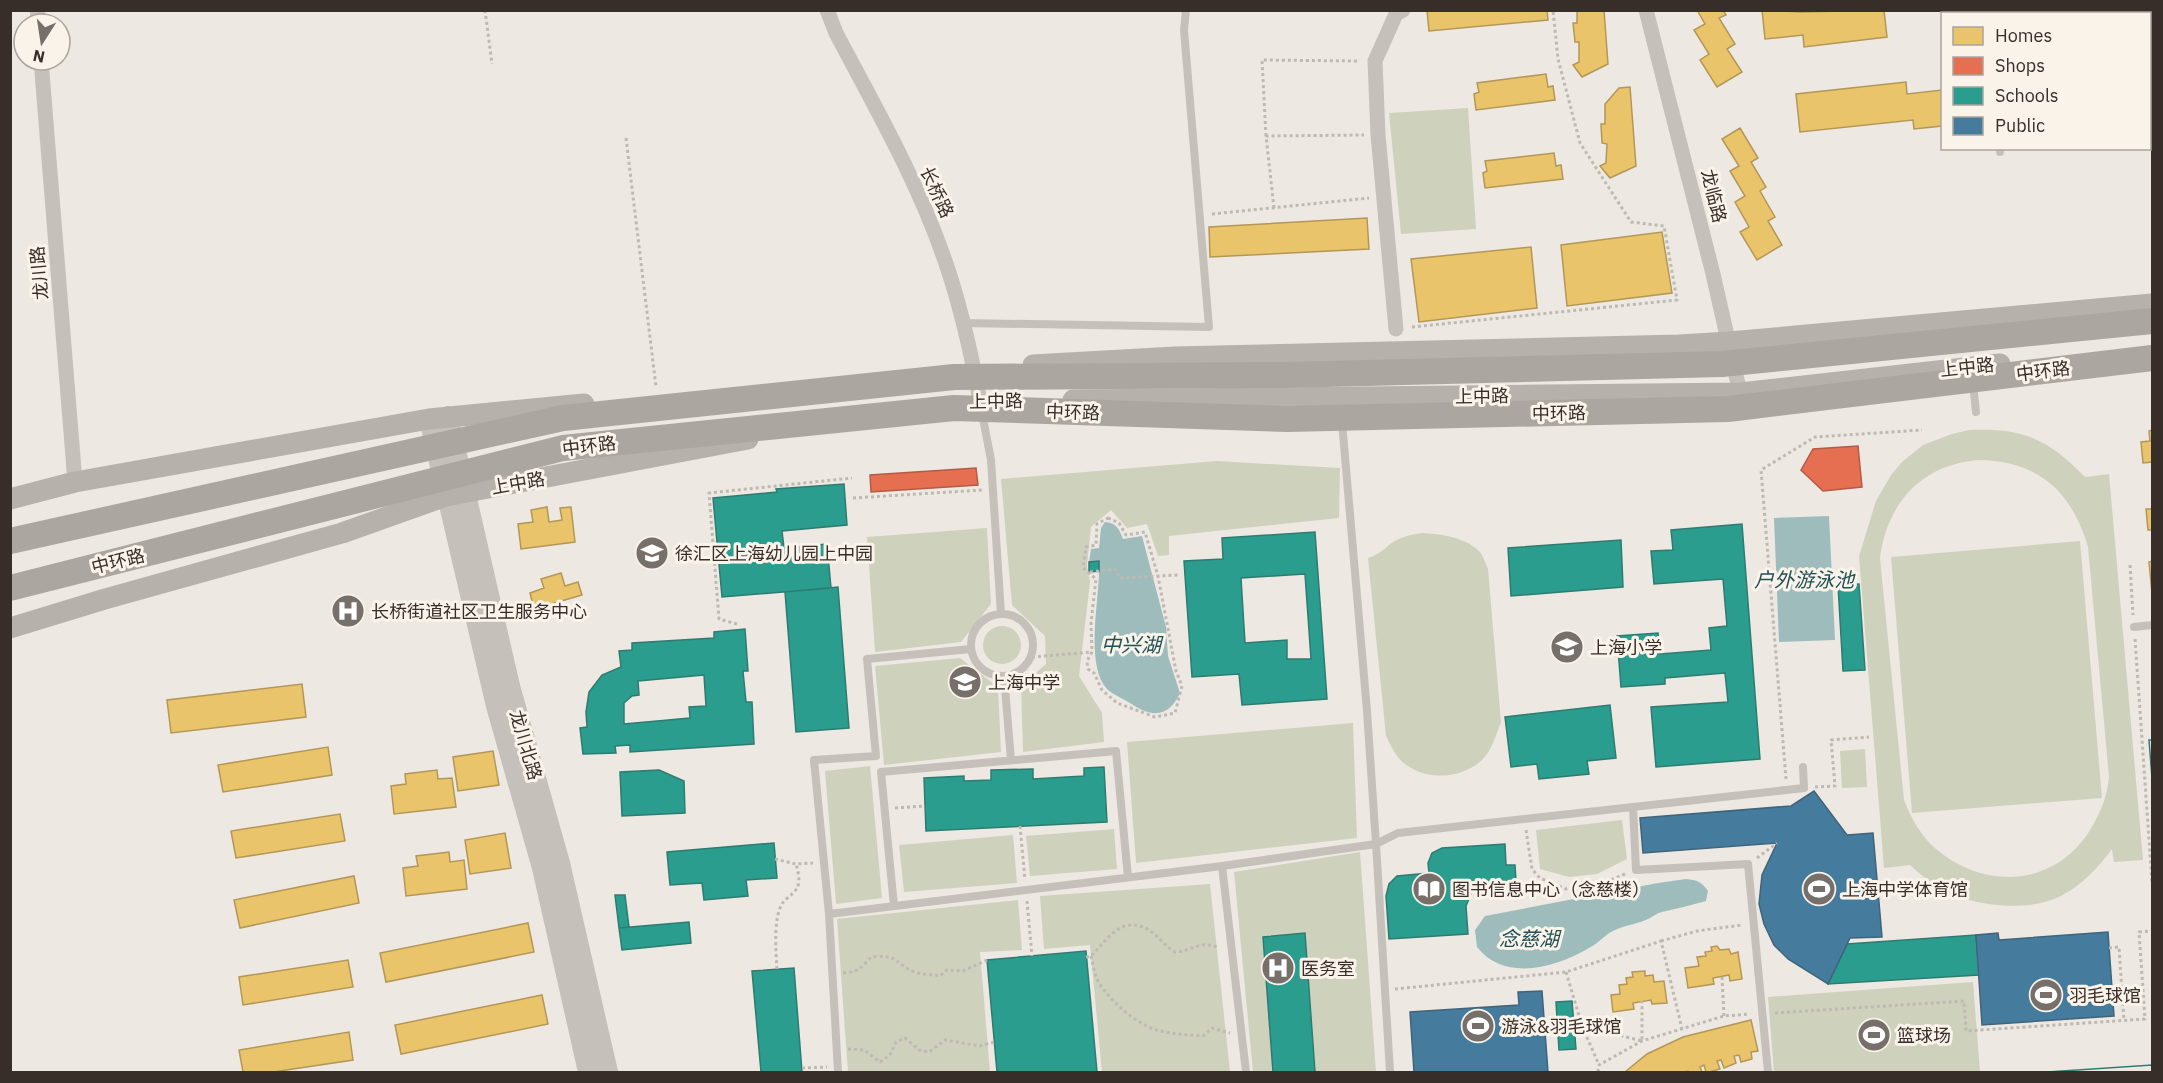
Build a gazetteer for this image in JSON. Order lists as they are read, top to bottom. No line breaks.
{"streets":{"highway":["中环路"],"main road":["上中路"],"street":["长桥路","龙临路","龙川路","龙川北路"]},"crossings":[["长桥路","上中路"],["龙临路","上中路"],["龙川路","上中路"],["上中路","龙川北路"]],"water":["户外游泳池","中兴湖","念慈湖"],"places":{"school or university":["徐汇区上海幼儿园上中园","上海小学","上海中学"],"hospital":["长桥街道社区卫生服务中心","医务室"],"library":["图书信息中心（念慈楼）"],"sports":["上海中学体育馆","羽毛球馆","游泳&羽毛球馆","篮球场"]},"legend":["Homes","Shops","Schools","Public"],"north":"bottom"}
